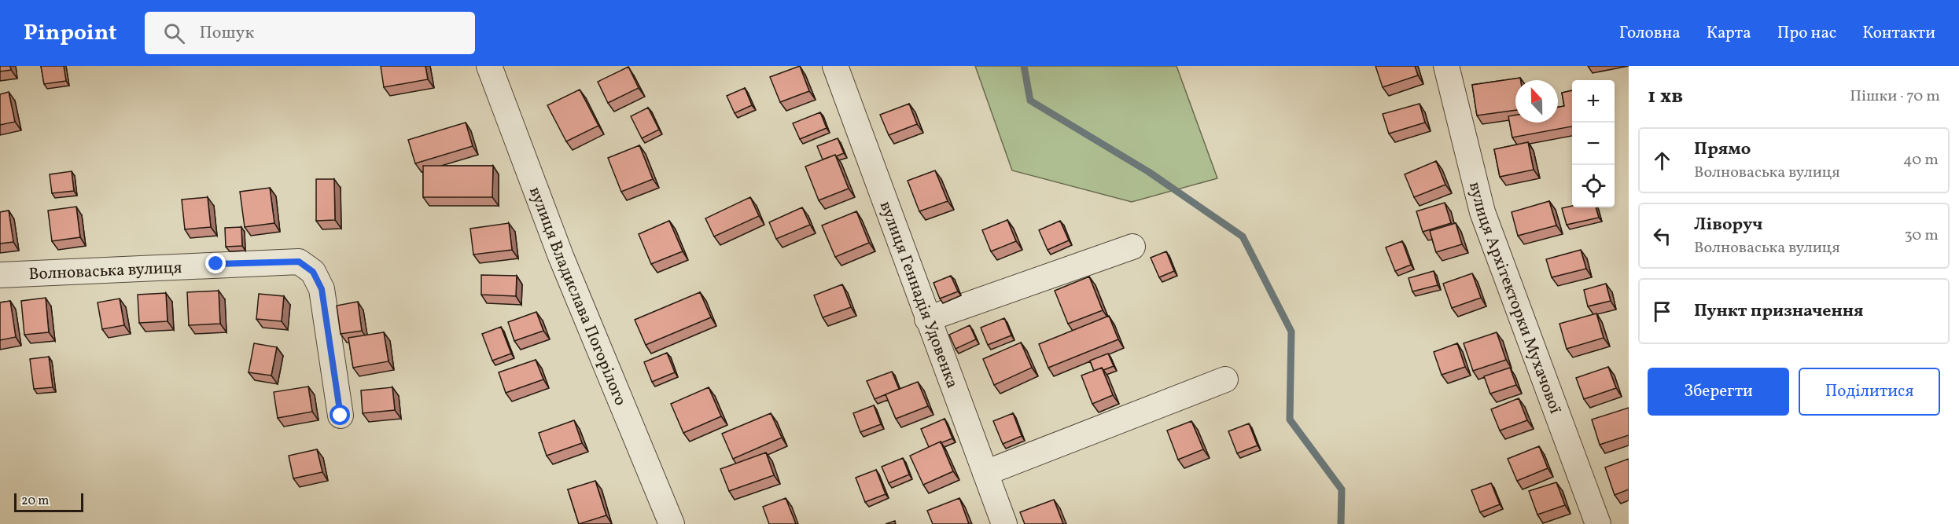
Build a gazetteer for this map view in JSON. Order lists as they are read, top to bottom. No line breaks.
{"streets":{"street":["Волноваська вулиця","вулиця Владислава Погорілого","вулиця Геннадія Удовенка","вулиця Архітекторки Мухачової"]},"scale_bar":"20 m","north":"top","page":{"header":"Pinpoint","search":"Пошук","nav":["Головна","Карта","Про нас","Контакти"],"heading":["1 хв","Пішки · 70 m"],"map_buttons":["+","−"],"list":[["Прямо","Волноваська вулиця","40 m"],["Ліворуч","Волноваська вулиця","30 m"],"Пункт призначення"],"buttons":["Зберегти","Поділитися"],"scale":"20 m"}}
